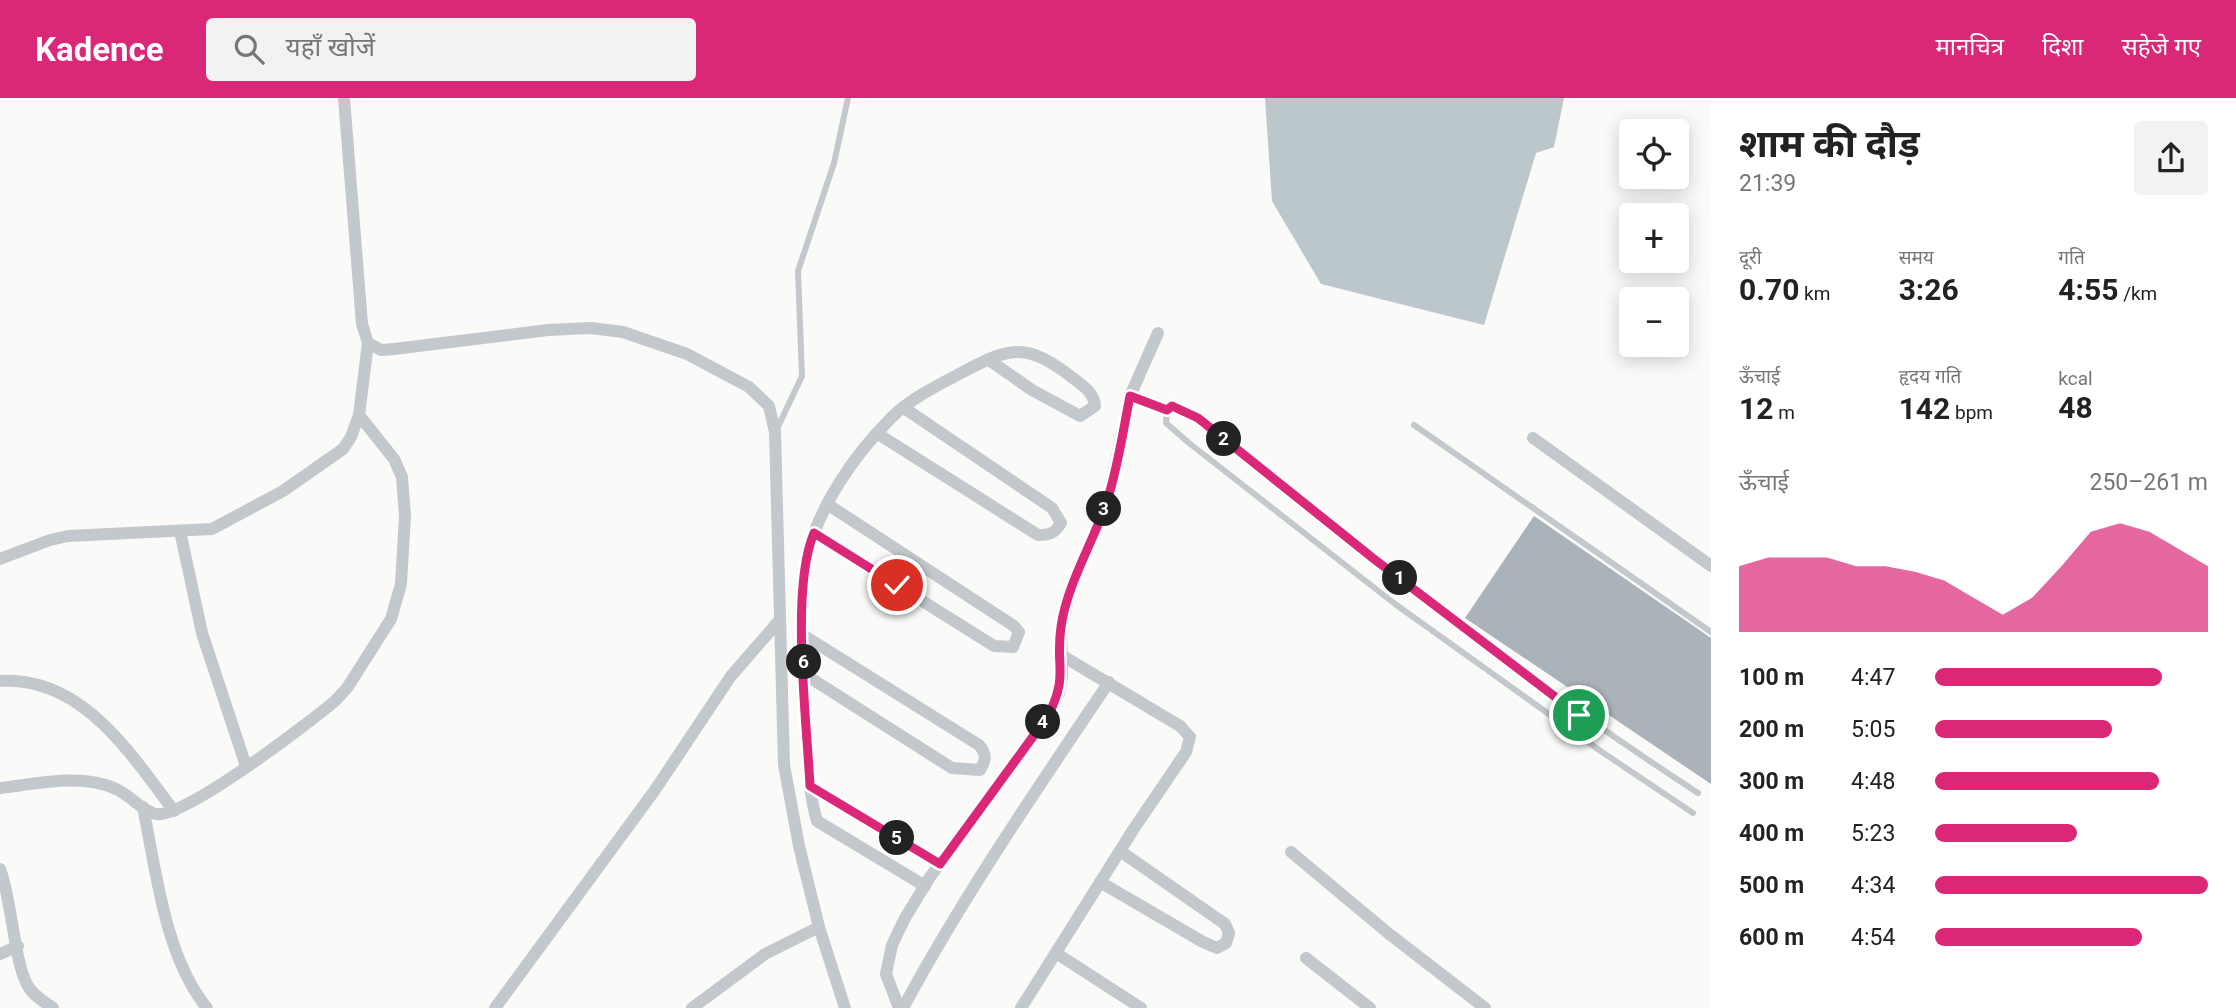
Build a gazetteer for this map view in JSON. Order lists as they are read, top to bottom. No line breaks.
{"page":{"header":"Kadence","search":"यहाँ खोजें","nav":["मानचित्र","दिशा","सहेजे गए"],"heading":["शाम की दौड़","21:39"],"map_buttons":["+","−"],"stats":[["दूरी","0.70 km"],["समय","3:26"],["गति","4:55 /km"],["ऊँचाई","12 m"],["हृदय गति","142 bpm"],["kcal","48"]],"pins":["2","3","1","6","4","5"],"chart":["ऊँचाई","250–261 m"],"list":[{"name":"100 m","note":"4:47"},{"name":"200 m","note":"5:05"},{"name":"300 m","note":"4:48"},{"name":"400 m","note":"5:23"},{"name":"500 m","note":"4:34"},{"name":"600 m","note":"4:54"}]}}
